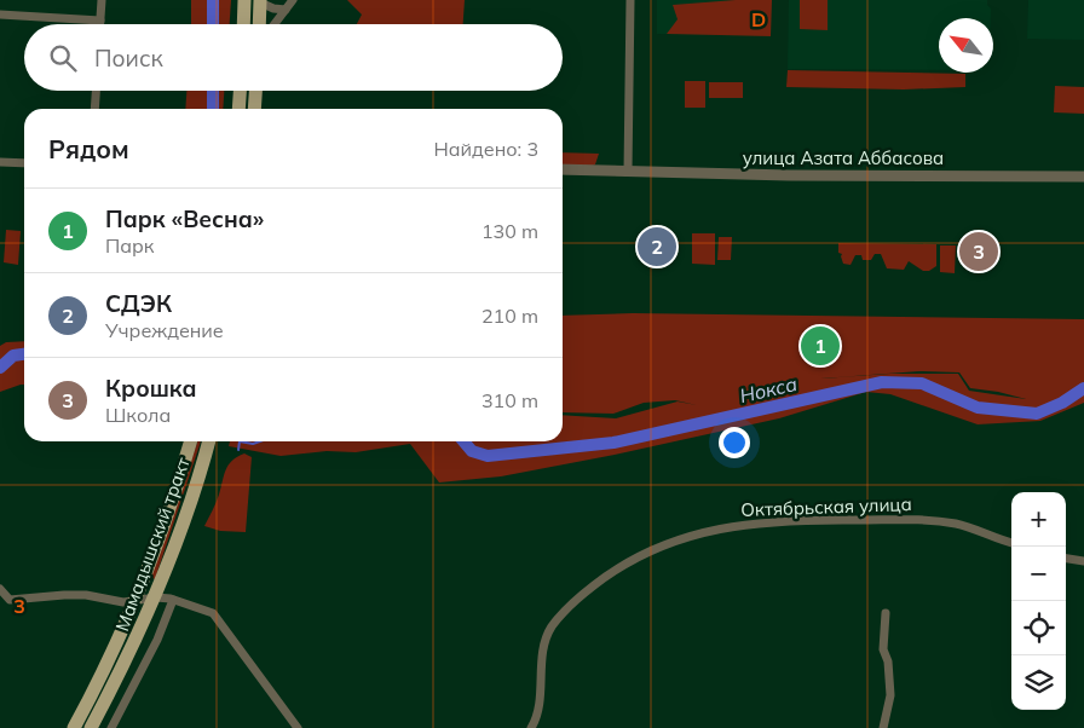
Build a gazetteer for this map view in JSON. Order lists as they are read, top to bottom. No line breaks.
{"streets":{"main road":["Мамадышский тракт"],"street":["улица Азата Аббасова","Октябрьская улица"]},"water":["Нокса"],"north":"top left","page":{"search":"Поиск","heading":["Рядом","Найдено: 3"],"list":[{"mark":"1","name":"Парк «Весна»","note":"Парк","value":"130 m"},{"mark":"2","name":"СДЭК","note":"Учреждение","value":"210 m"},{"mark":"3","name":"Крошка","note":"Школа","value":"310 m"}],"pins":["2","3","1"],"map_buttons":["+","−"]},"grid":{"columns":["D"],"rows":["3"]}}
